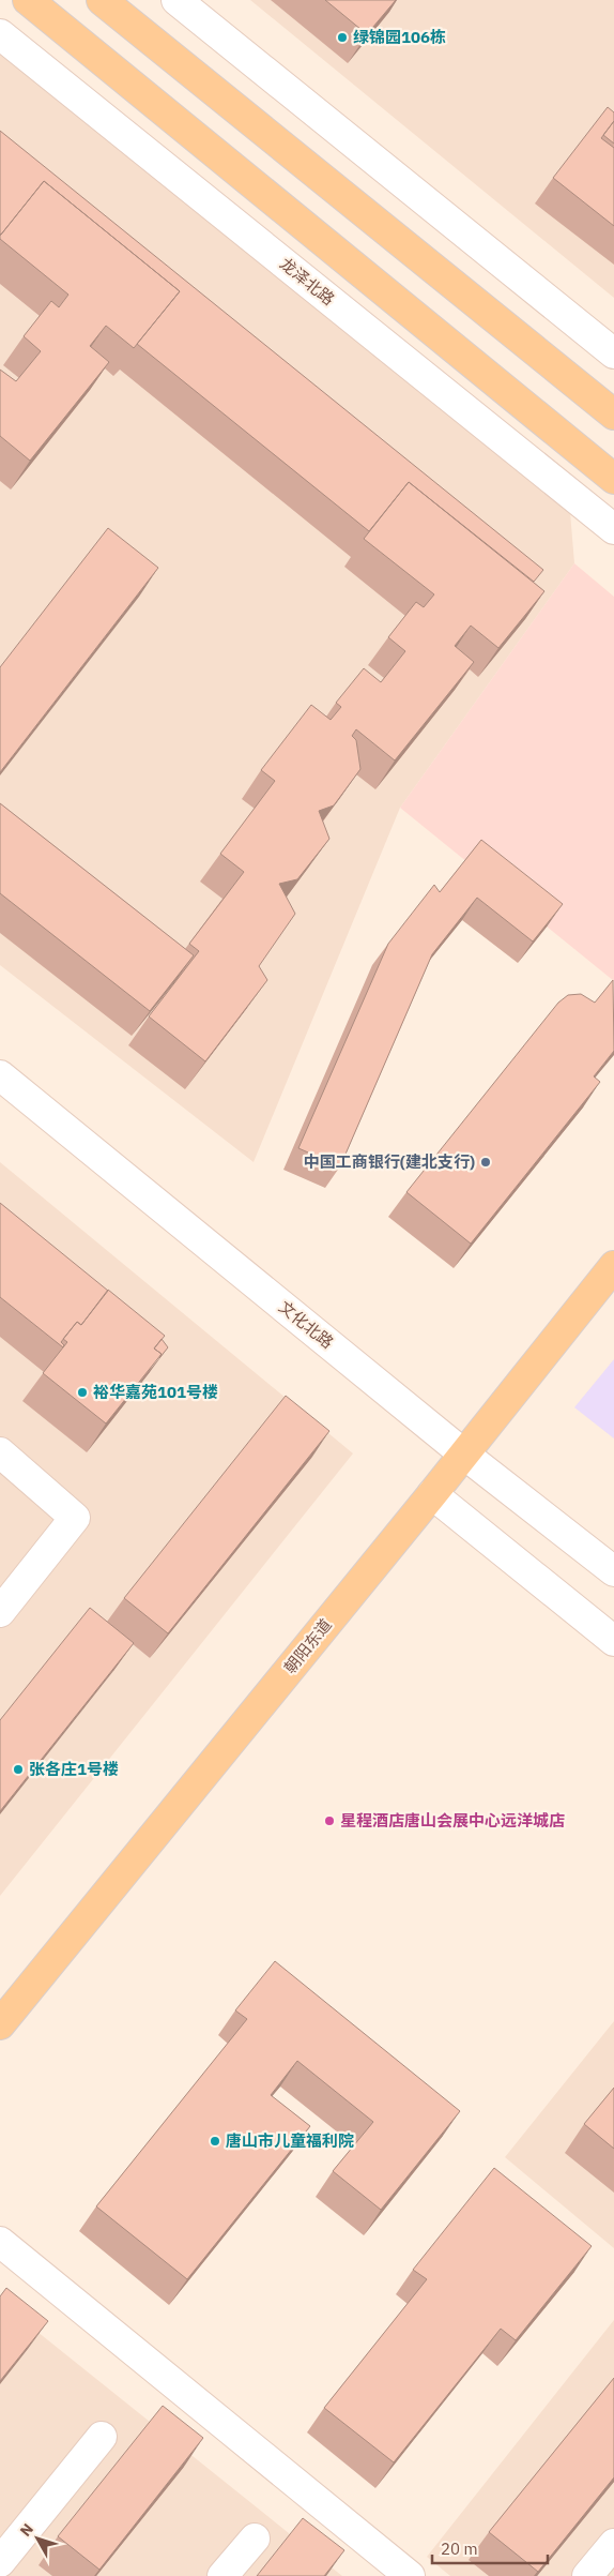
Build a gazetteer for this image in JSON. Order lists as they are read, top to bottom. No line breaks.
{"streets":{"main road":["朝阳东道"],"street":["龙泽北路","文化北路"]},"crossings":[["文化北路","朝阳东道"]],"places":["绿锦园106栋","中国工商银行(建北支行)","裕华嘉苑101号楼","张各庄1号楼","星程酒店唐山会展中心远洋城店","唐山市儿童福利院"],"scale_bar":"20 m","north":"top left"}
